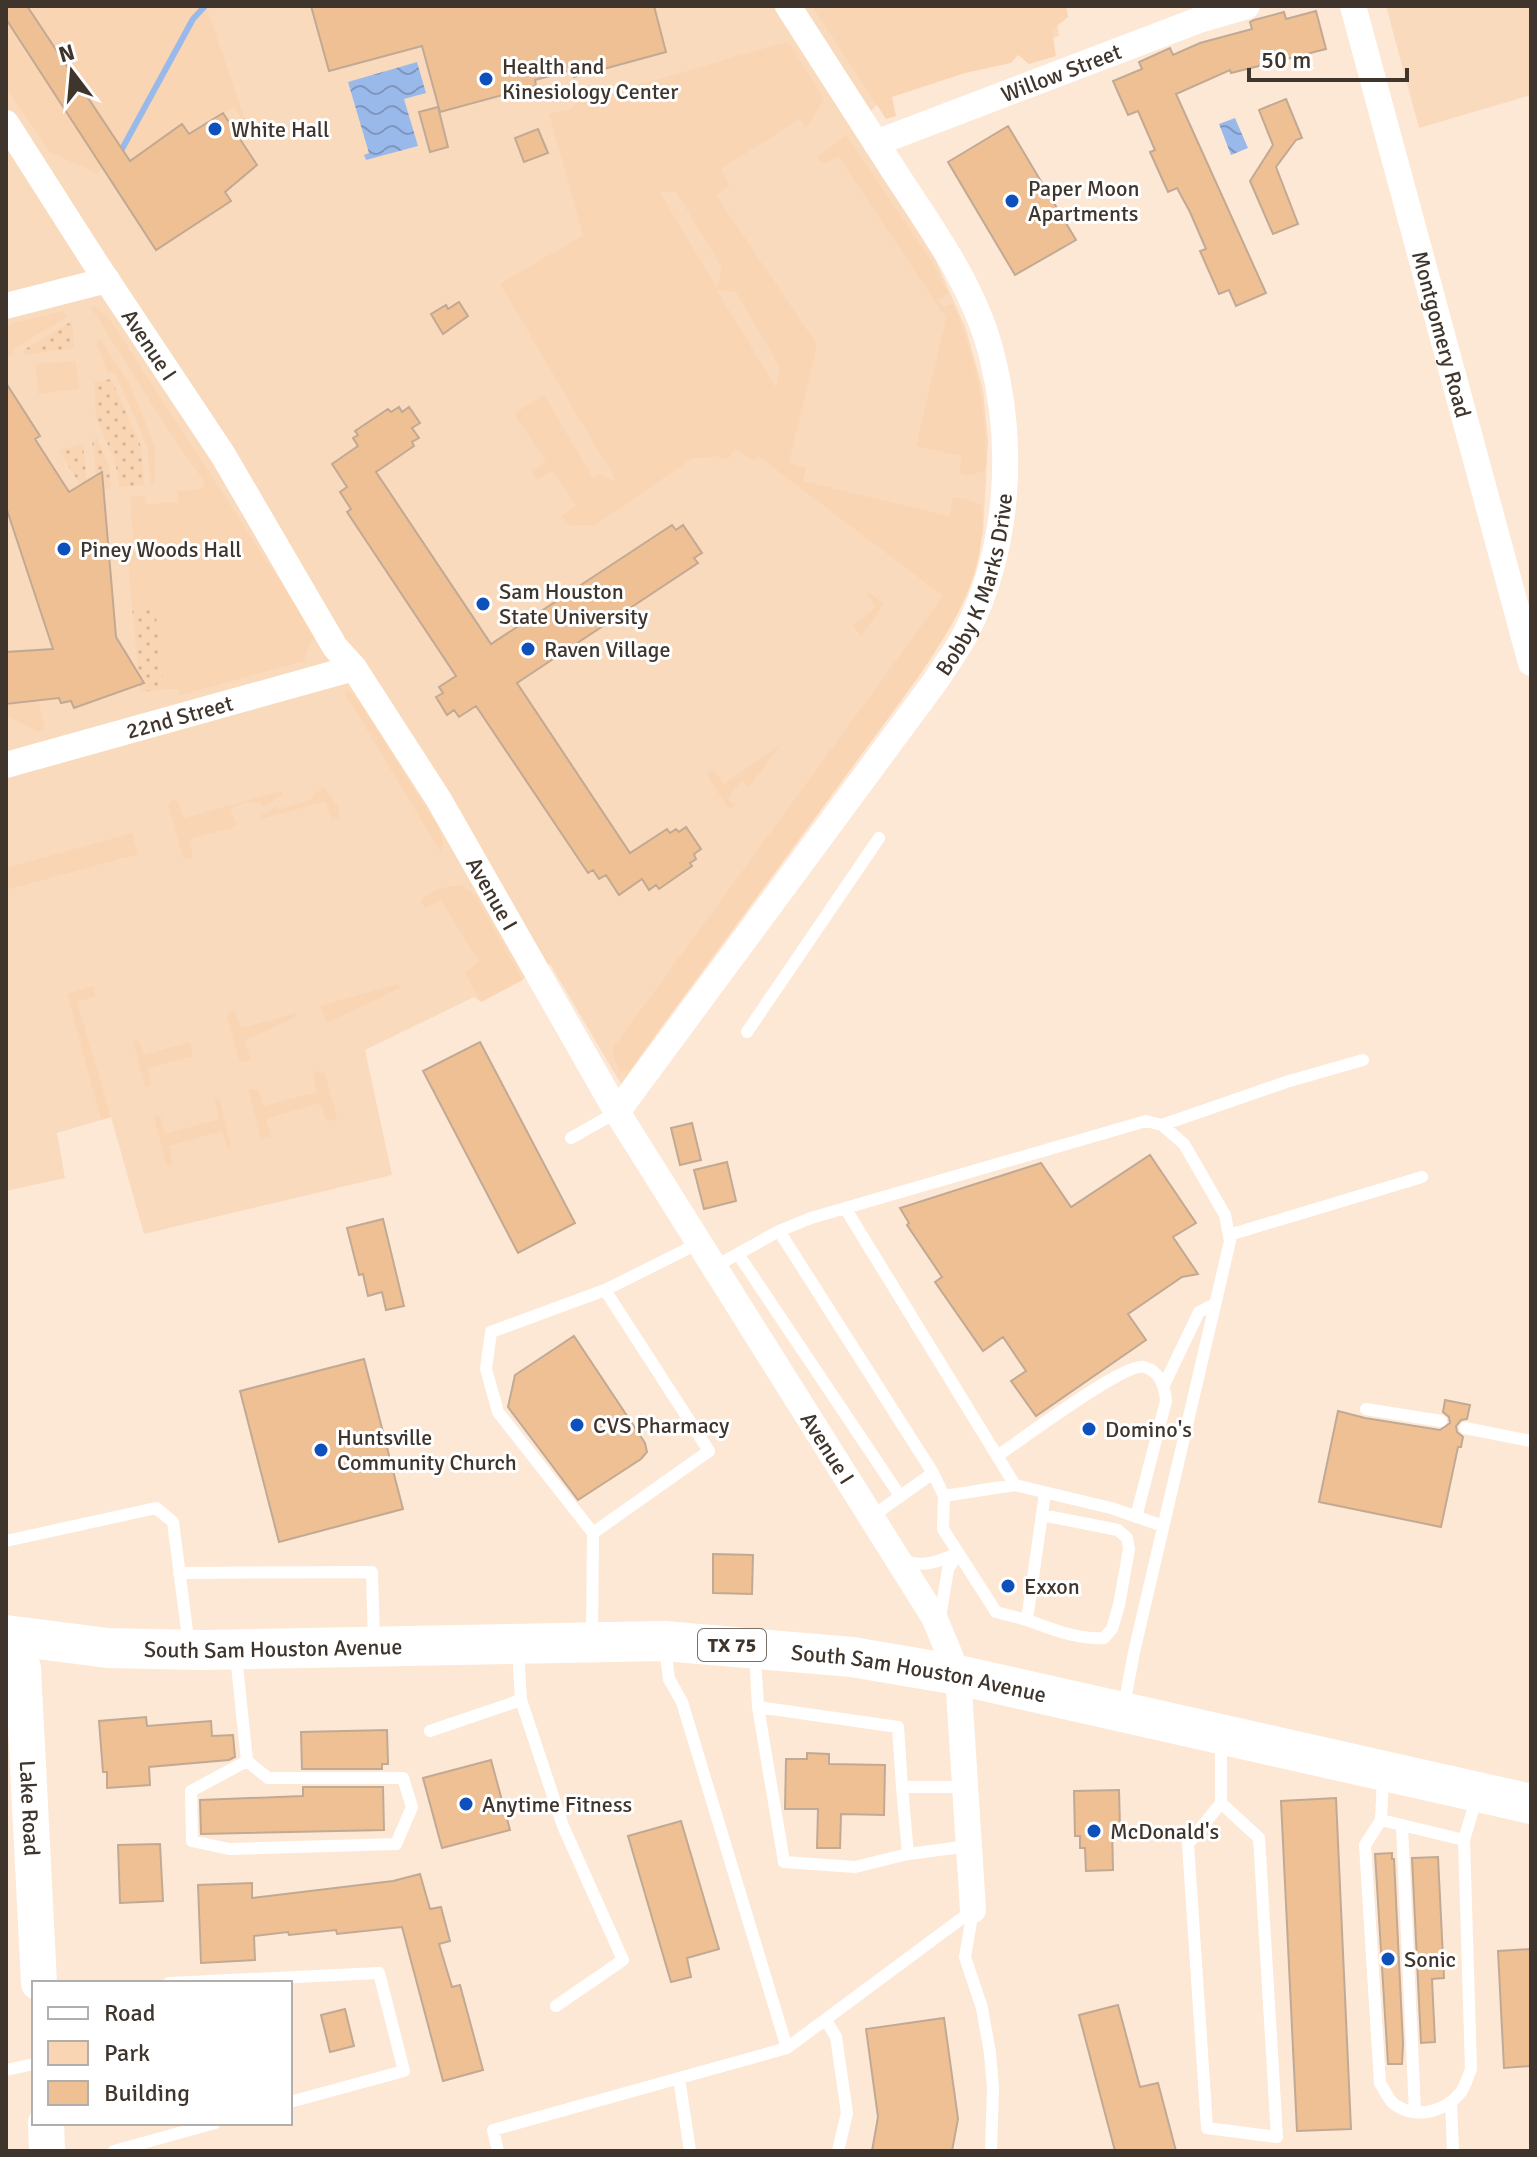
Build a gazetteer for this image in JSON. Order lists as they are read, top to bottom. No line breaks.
{"streets":{"main road":["TX 75","South Sam Houston Avenue"],"street":["Willow Street","Montgomery Road","Avenue I","Bobby K Marks Drive","22nd Street","Lake Road"]},"crossings":[["Willow Street","Bobby K Marks Drive"],["Avenue I","Bobby K Marks Drive"],["Avenue I","22nd Street"],["Avenue I","South Sam Houston Avenue"],["South Sam Houston Avenue","Lake Road"]],"places":["Health and Kinesiology Center","White Hall","Paper Moon Apartments","Piney Woods Hall","Sam Houston State University","Raven Village","CVS Pharmacy","Domino's","Huntsville Community Church","Exxon","Anytime Fitness","McDonald's","Sonic"],"legend":["Road","Park","Building"],"scale_bar":"50 m","north":"top"}
